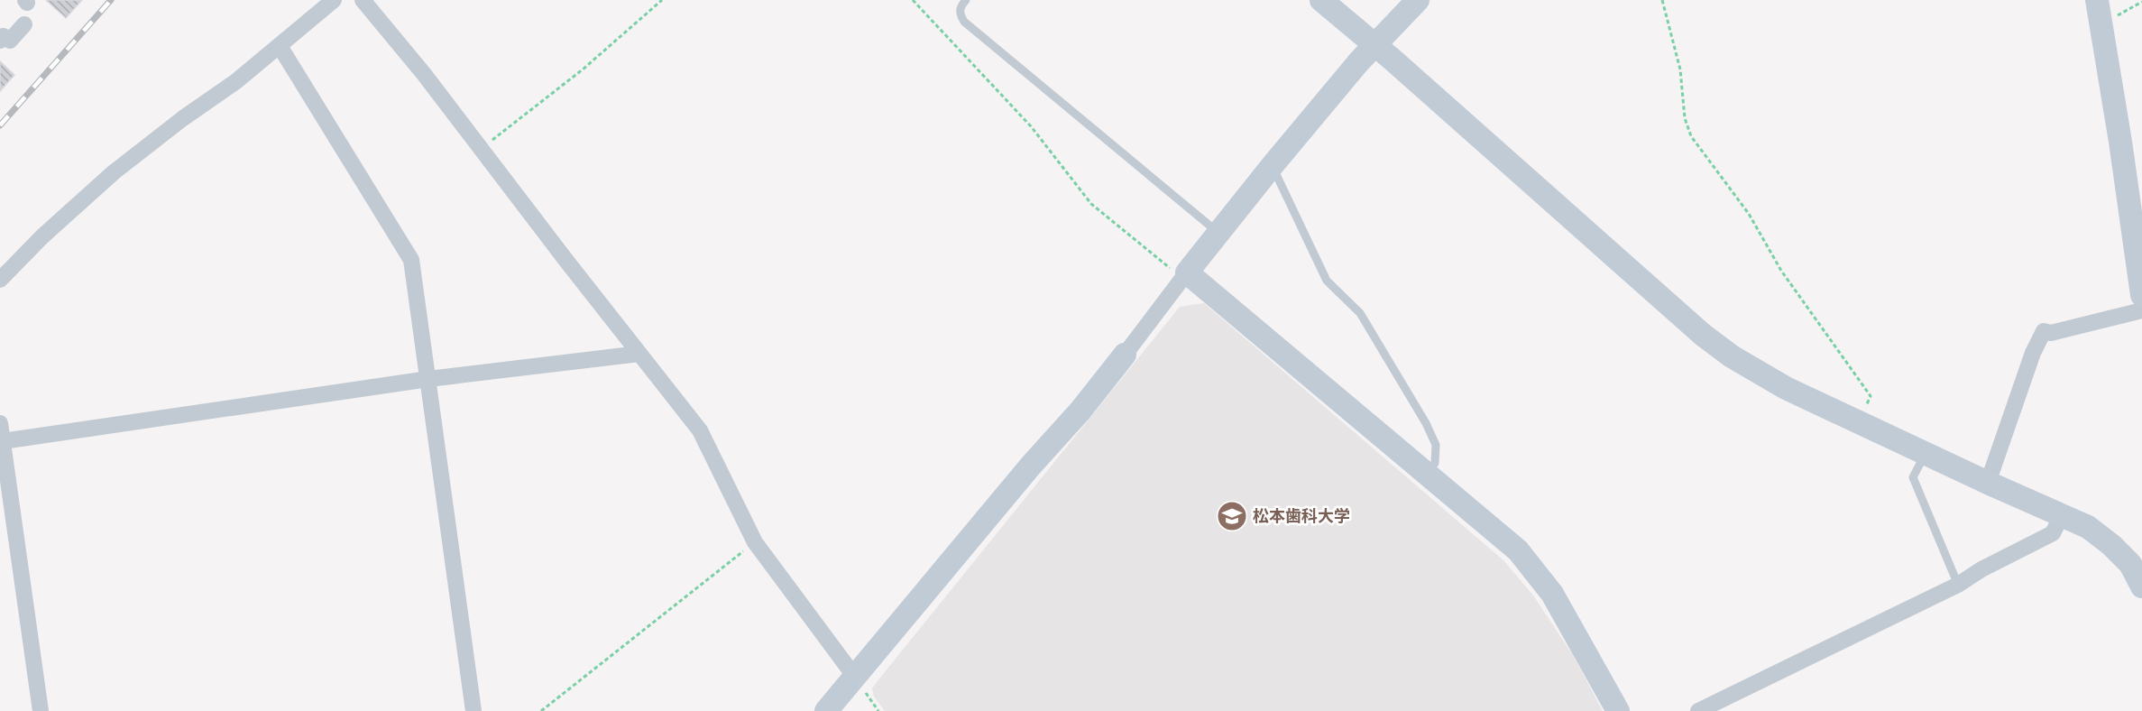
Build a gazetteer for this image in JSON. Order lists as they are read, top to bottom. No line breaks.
{"places":{"school or university":["松本歯科大学"]}}
